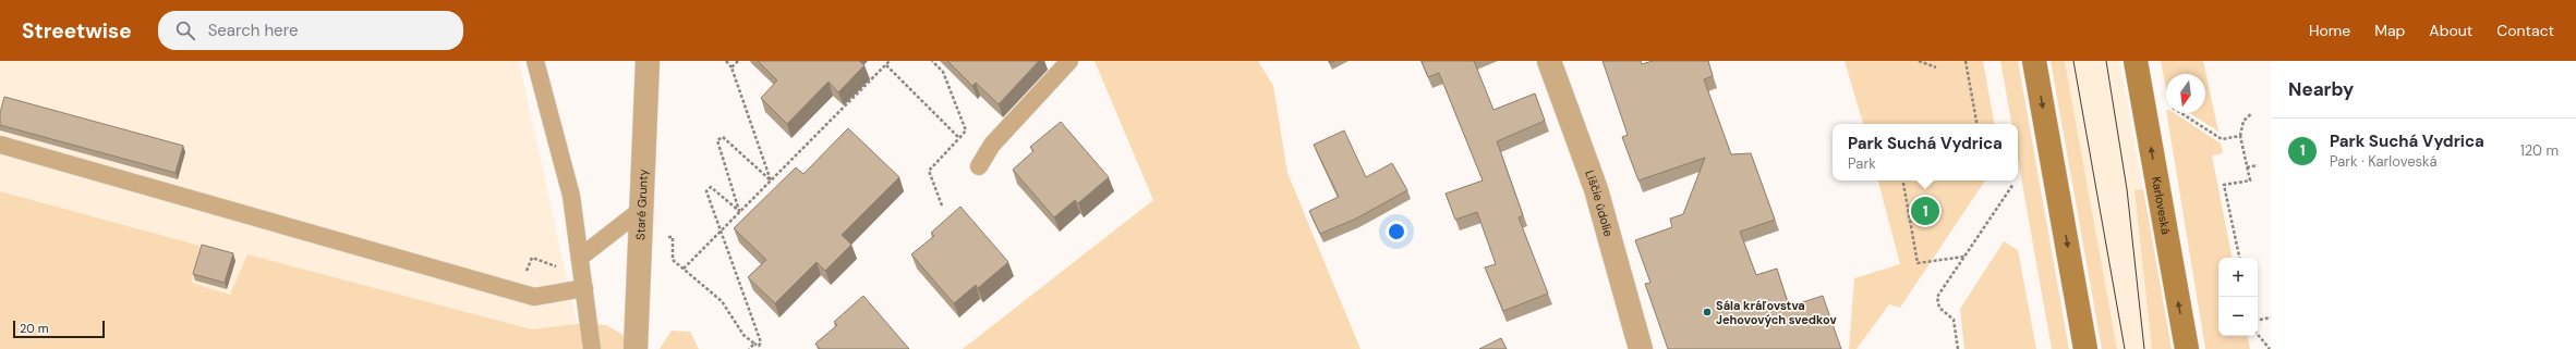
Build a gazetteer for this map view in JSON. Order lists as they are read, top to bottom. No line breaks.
{"streets":{"main road":["Karloveská"],"street":["Staré Grunty","Líščie údolie"]},"places":["Sála kráľovstva Jehovových svedkov"],"scale_bar":"20 m","north":"bottom","page":{"header":"Streetwise","search":"Search here","nav":["Home","Map","About","Contact"],"heading":"Nearby","list":[{"mark":"1","name":"Park Suchá Vydrica","note":"Park · Karloveská","value":"120 m"}],"popup":["Park Suchá Vydrica","Park"],"pins":"1","map_buttons":["+","−"],"scale":"20 m"}}
